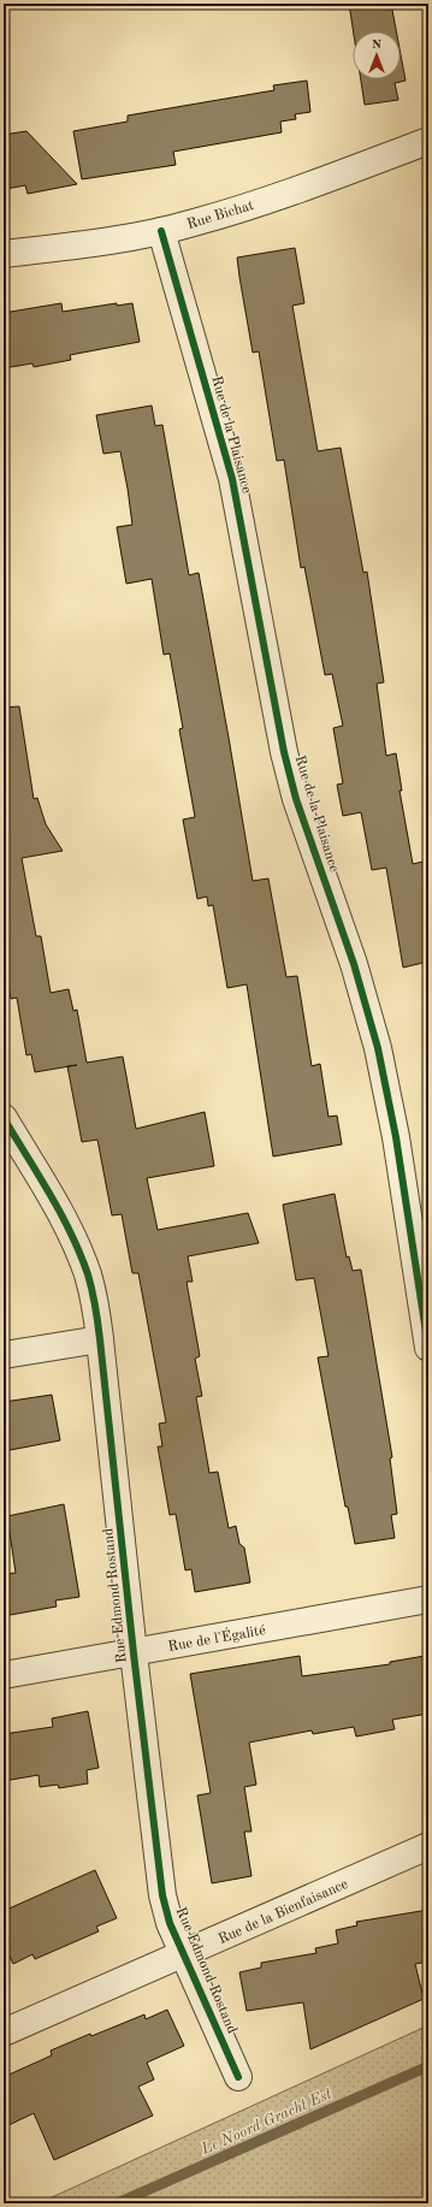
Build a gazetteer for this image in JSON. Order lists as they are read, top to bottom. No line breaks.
{"streets":{"street":["Rue Bichat","Rue de la Plaisance","Rue Edmond Rostand","Rue de l'Égalité","Rue de la Bienfaisance"]},"crossings":[["Rue Bichat","Rue de la Plaisance"],["Rue Edmond Rostand","Rue de l'Égalité"],["Rue Edmond Rostand","Rue de la Bienfaisance"]],"water":["Le Noord Gracht Est"],"north":"top"}
